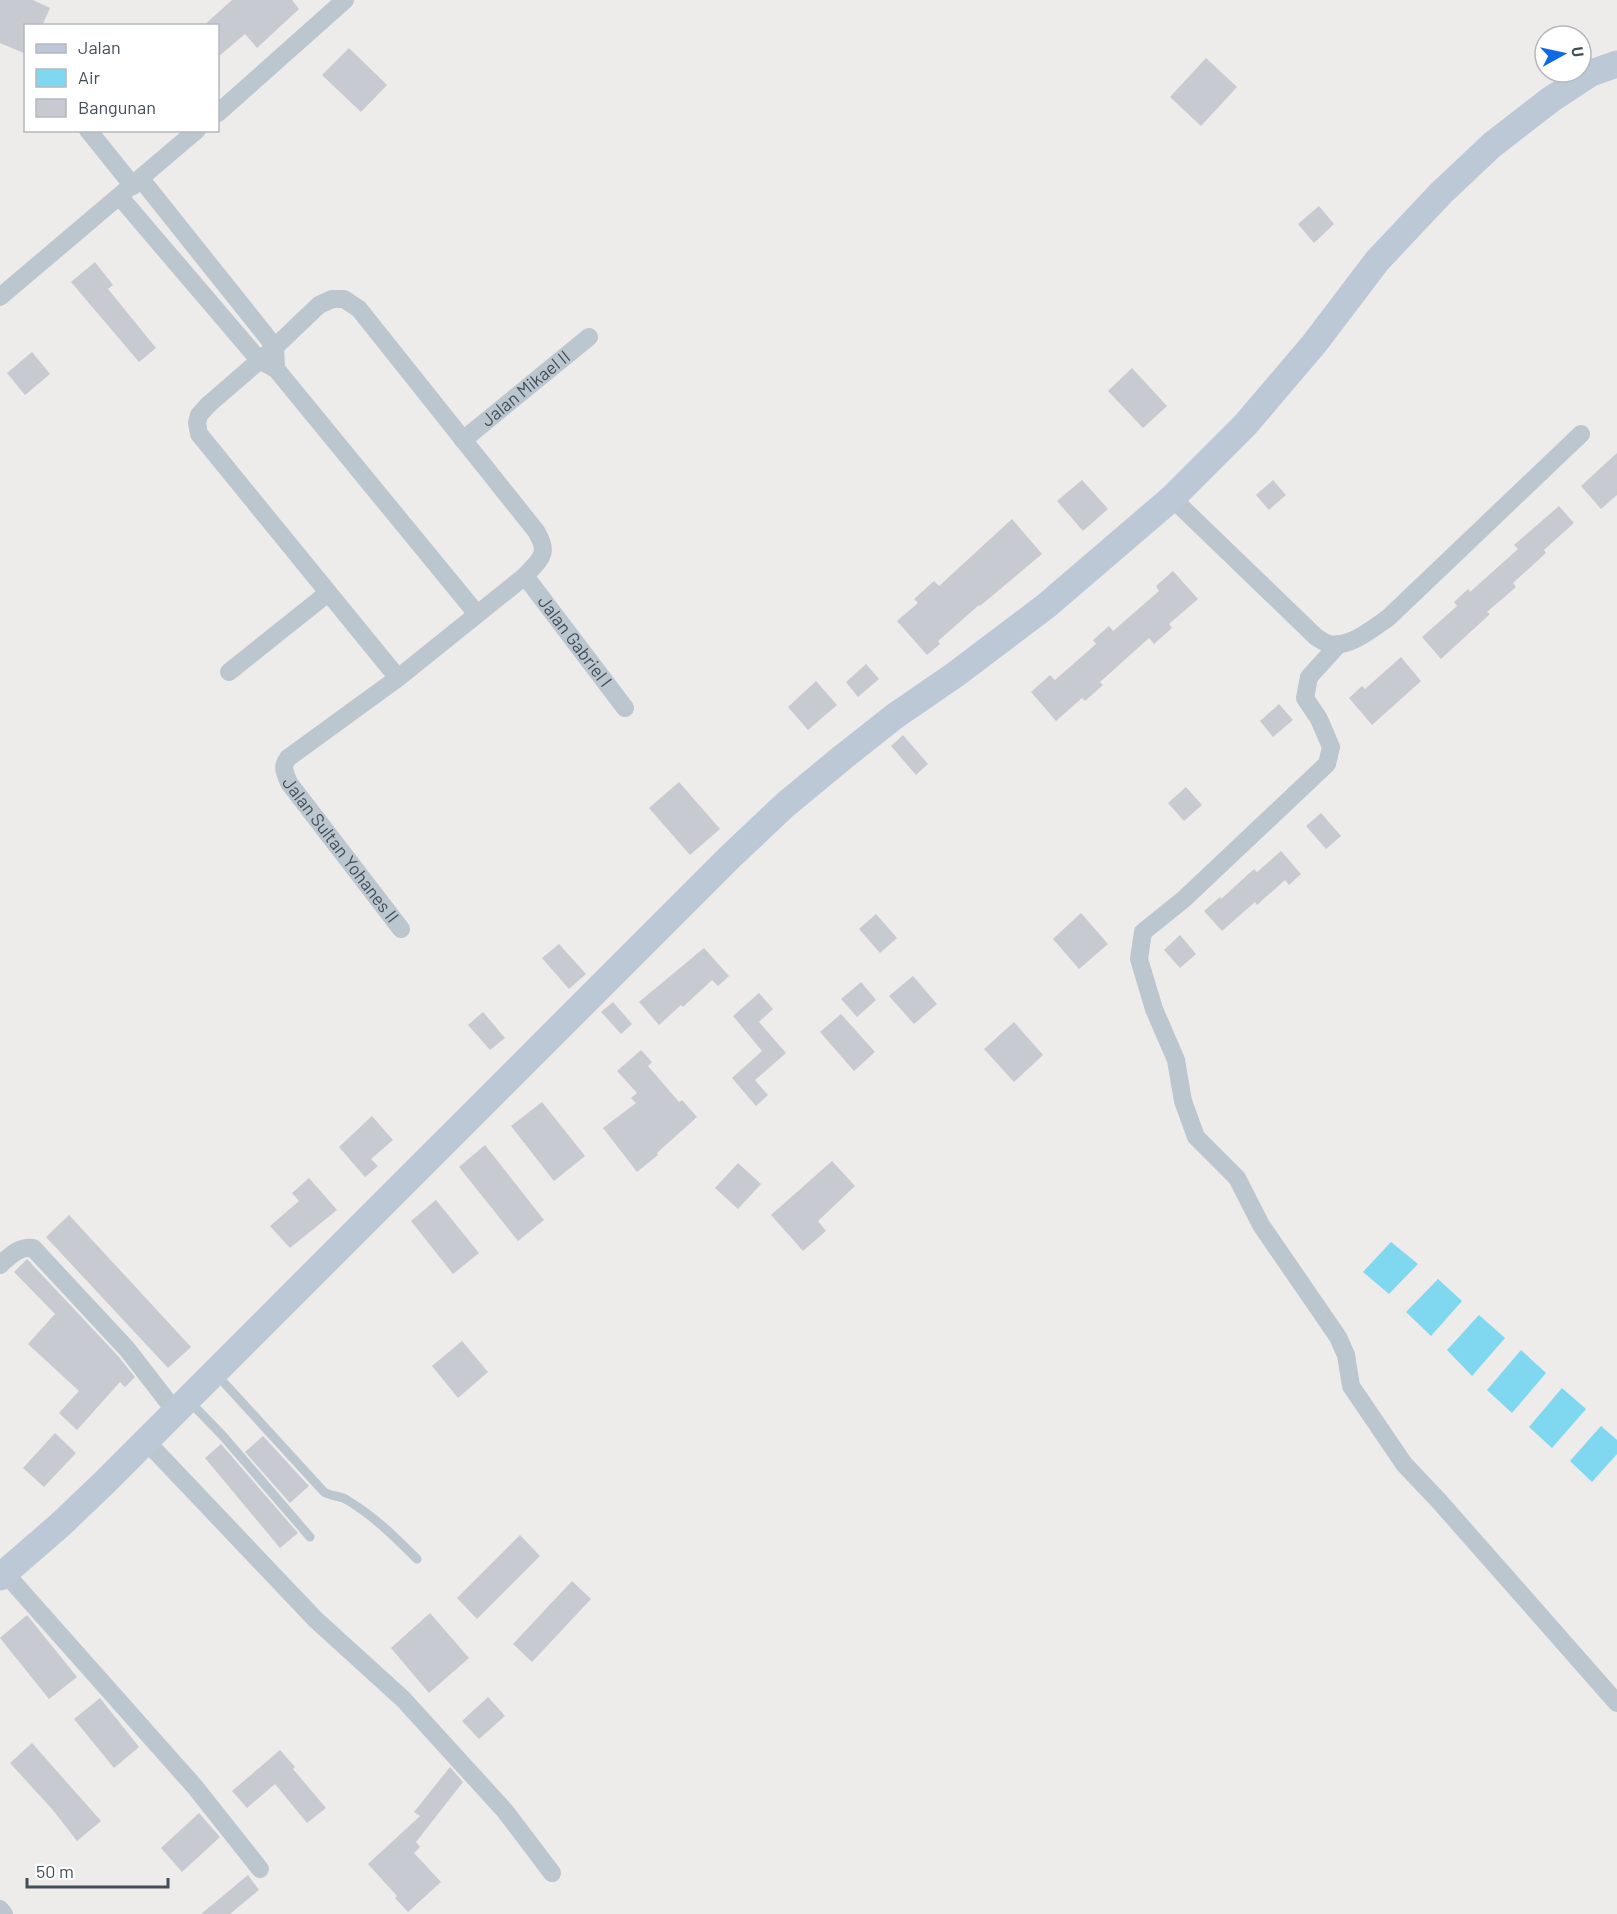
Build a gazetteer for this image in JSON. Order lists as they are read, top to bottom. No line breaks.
{"streets":{"street":["Jalan Mikael II","Jalan Gabriel I","Jalan Sultan Yohanes II"]},"legend":["Jalan","Air","Bangunan"],"scale_bar":"50 m","north":"right"}
